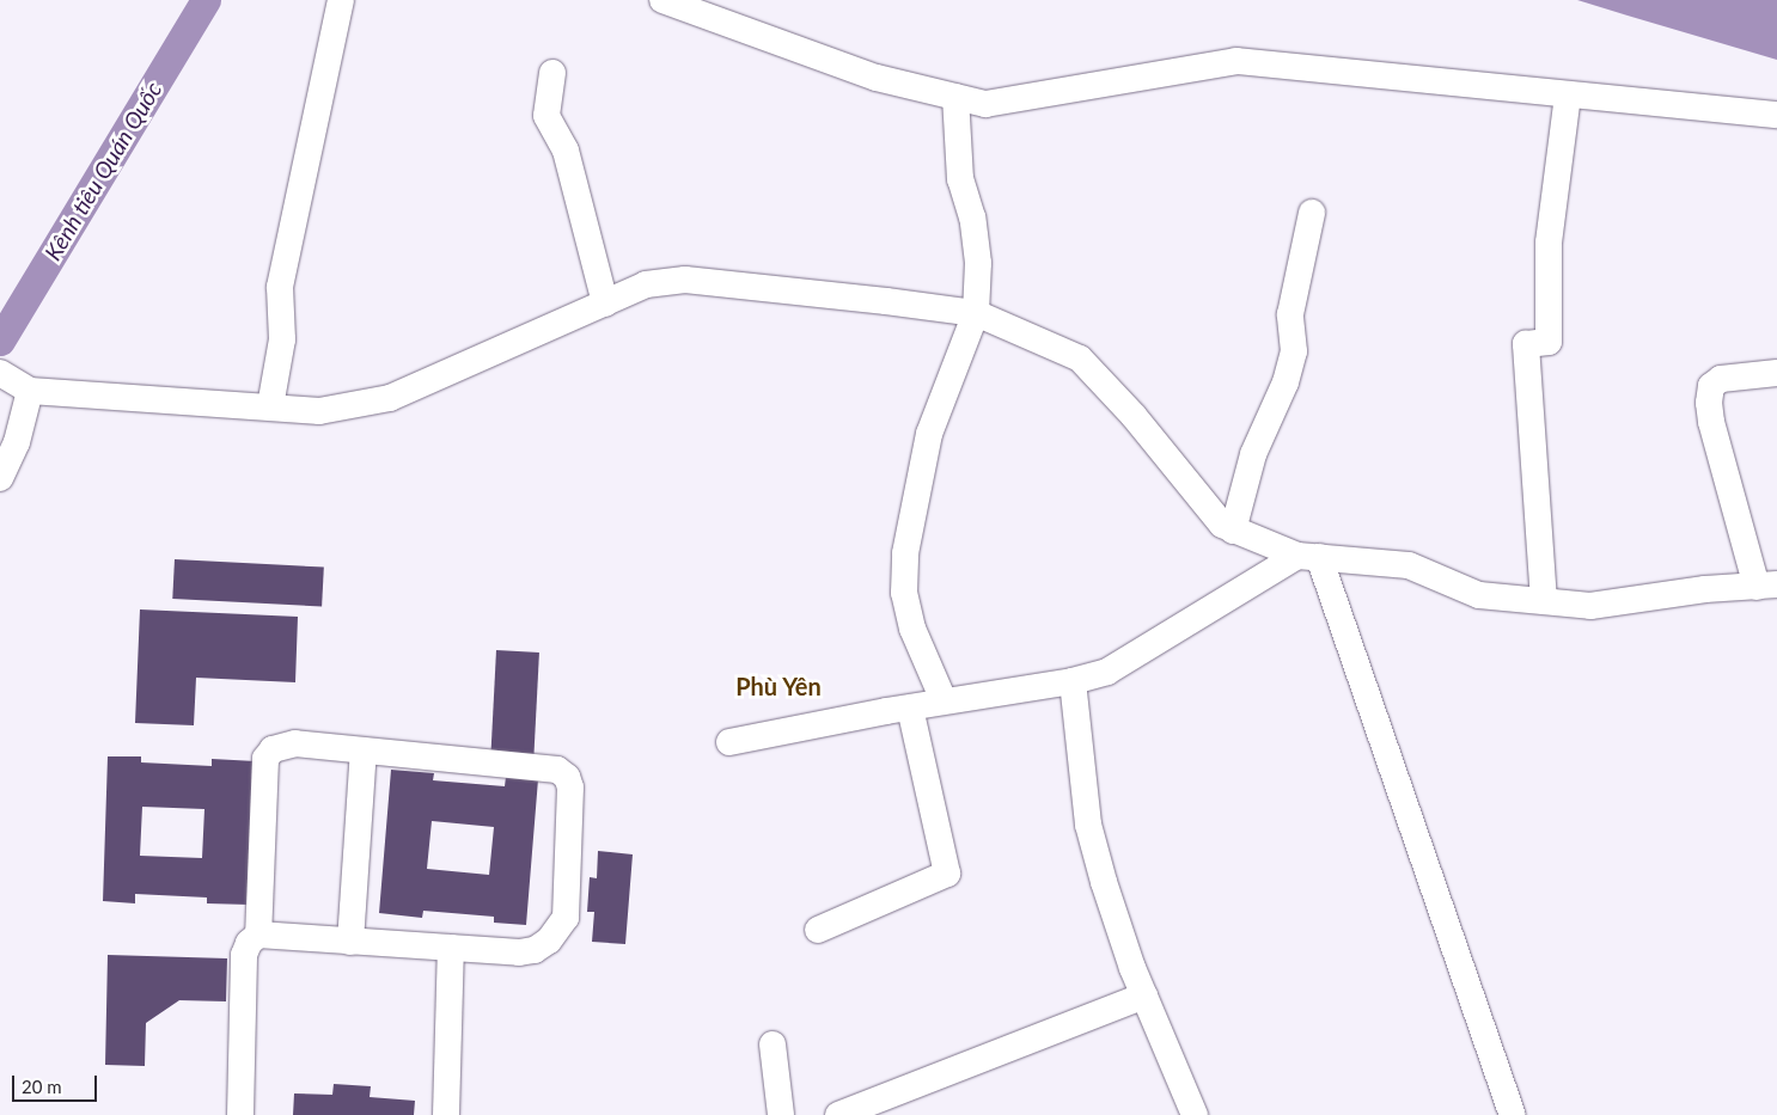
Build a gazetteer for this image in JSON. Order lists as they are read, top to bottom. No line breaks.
{"districts":["Phù Yên"],"water":["Kênh tiêu Quán Quốc"],"scale_bar":"20 m"}
